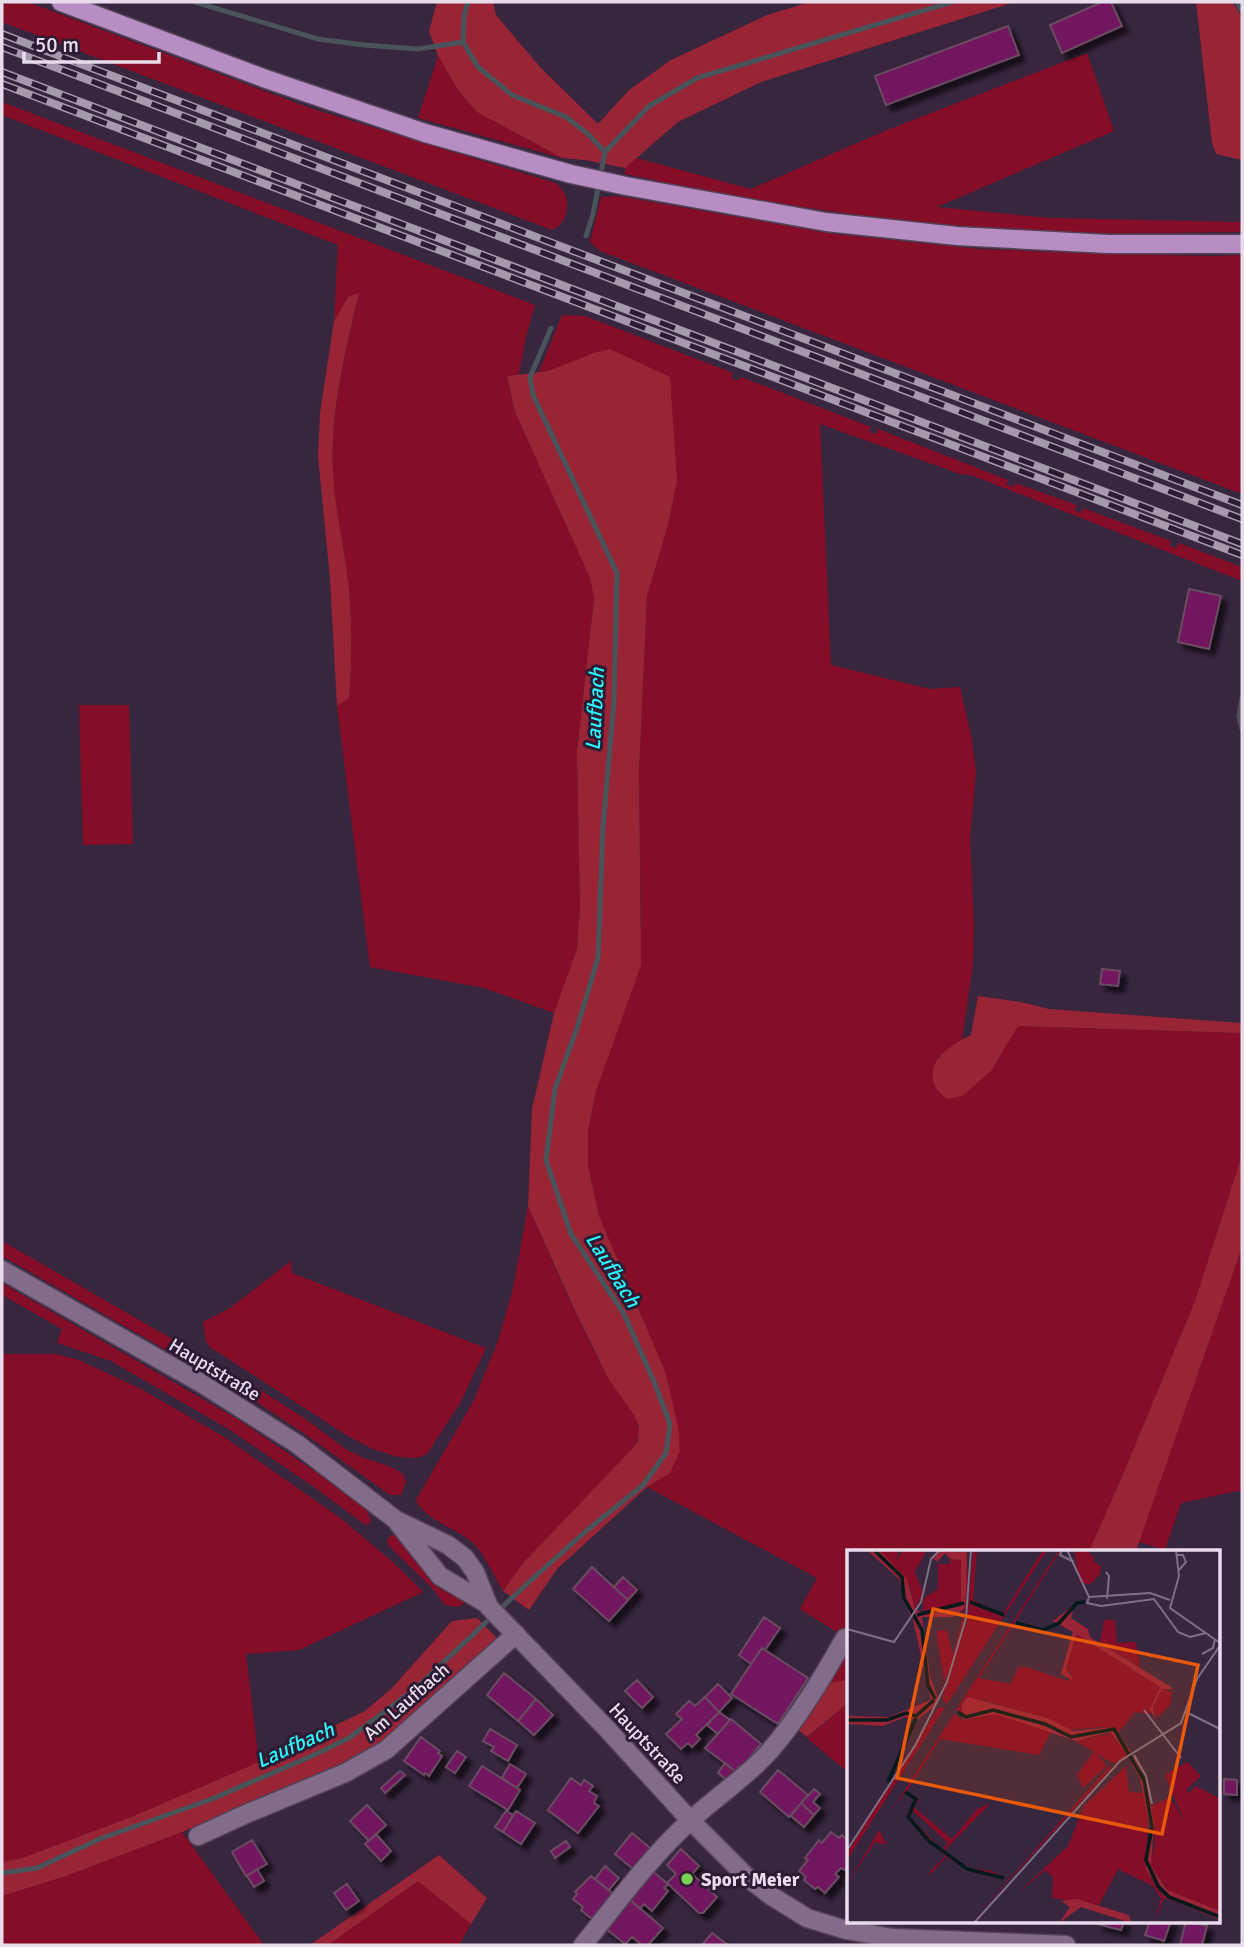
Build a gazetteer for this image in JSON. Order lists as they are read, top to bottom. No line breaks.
{"streets":{"street":["Hauptstraße","Am Laufbach"]},"crossings":[["Hauptstraße","Am Laufbach"]],"water":["Laufbach"],"places":["Sport Meier"],"scale_bar":"50 m"}
